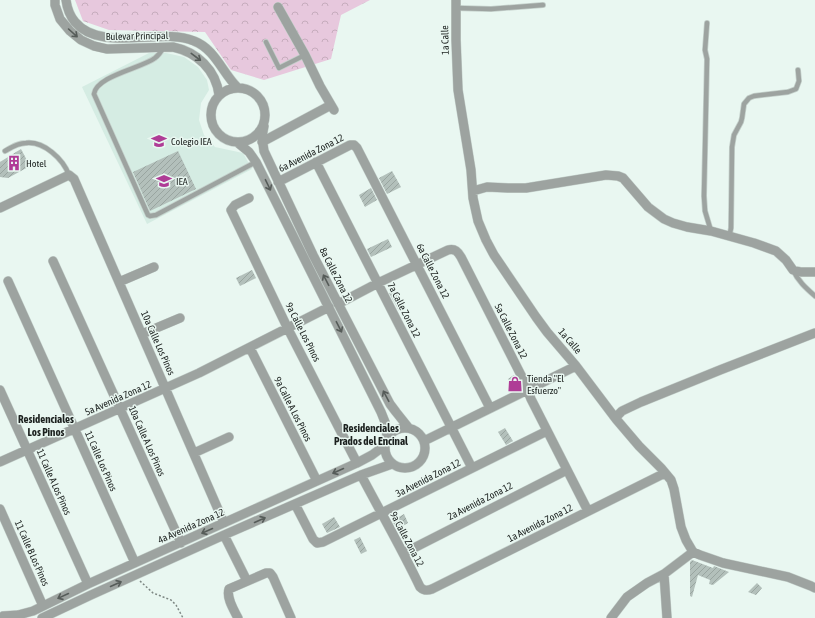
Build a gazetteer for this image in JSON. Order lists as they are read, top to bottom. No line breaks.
{"streets":{"street":["Bulevar Principal","1a Calle","6a Avenida Zona 12","6a Calle Zona 12","8a Calle Zona 12","7a Calle Zona 12","5a Calle Zona 12","9a Calle Los Pinos","10a Calle Los Pinos","5a Avenida Zona 12","9a Calle A Los Pinos","10a Calle A Los Pinos","11 Calle Los Pinos","3a Avenida Zona 12","11 Calle A Los Pinos","2a Avenida Zona 12","1a Avenida Zona 12","4a Avenida Zona 12","9a Calle Zona 12","11 Calle B Los Pinos"]},"crossings":[["Bulevar Principal","8a Calle Zona 12"],["1a Calle","1a Avenida Zona 12"],["6a Avenida Zona 12","6a Calle Zona 12"],["6a Avenida Zona 12","8a Calle Zona 12"],["6a Avenida Zona 12","7a Calle Zona 12"],["6a Calle Zona 12","5a Calle Zona 12"],["8a Calle Zona 12","5a Avenida Zona 12"],["8a Calle Zona 12","4a Avenida Zona 12"],["7a Calle Zona 12","3a Avenida Zona 12"],["5a Calle Zona 12","3a Avenida Zona 12"],["5a Calle Zona 12","2a Avenida Zona 12"],["5a Calle Zona 12","1a Avenida Zona 12"],["9a Calle Los Pinos","5a Avenida Zona 12"],["9a Calle Los Pinos","4a Avenida Zona 12"],["10a Calle Los Pinos","5a Avenida Zona 12"],["10a Calle Los Pinos","4a Avenida Zona 12"],["5a Avenida Zona 12","9a Calle A Los Pinos"],["5a Avenida Zona 12","10a Calle A Los Pinos"],["5a Avenida Zona 12","11 Calle Los Pinos"],["5a Avenida Zona 12","11 Calle A Los Pinos"],["9a Calle A Los Pinos","4a Avenida Zona 12"],["10a Calle A Los Pinos","4a Avenida Zona 12"],["11 Calle Los Pinos","4a Avenida Zona 12"],["3a Avenida Zona 12","9a Calle Zona 12"],["11 Calle A Los Pinos","4a Avenida Zona 12"],["2a Avenida Zona 12","9a Calle Zona 12"],["1a Avenida Zona 12","9a Calle Zona 12"],["4a Avenida Zona 12","11 Calle B Los Pinos"]],"districts":["Residenciales Los Pinos","Residenciales Prados del Encinal"],"places":{"school or university":["Colegio IEA","IEA"],"building":["Hotel"],"shop":["Tienda \"El Esfuerzo\""]}}
